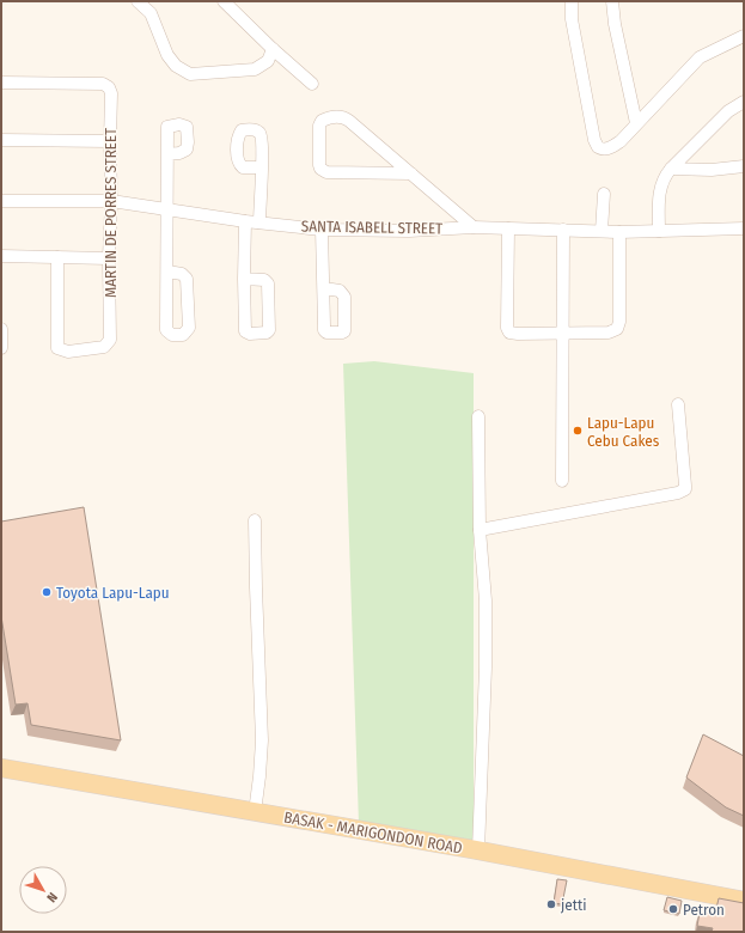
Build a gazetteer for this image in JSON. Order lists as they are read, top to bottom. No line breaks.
{"streets":{"main road":["BASAK - MARIGONDON ROAD"],"street":["MARTIN DE PORRES STREET","SANTA ISABELL STREET"]},"crossings":[["MARTIN DE PORRES STREET","SANTA ISABELL STREET"]],"places":["Lapu-Lapu Cebu Cakes","Toyota Lapu-Lapu","jetti","Petron"],"north":"bottom right"}
